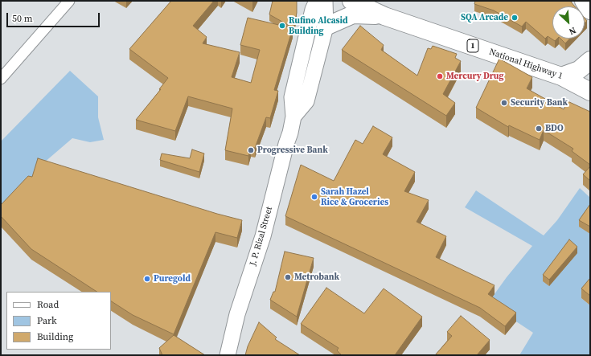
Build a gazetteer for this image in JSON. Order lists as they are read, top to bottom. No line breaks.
{"streets":{"highway":["1","National Highway 1"],"main road":["J. P. Rizal Street"]},"places":["SQA Arcade","Rufino Alcasid Building","Mercury Drug","Security Bank","BDO","Progressive Bank","Sarah Hazel Rice & Groceries","Metrobank","Puregold"],"legend":["Road","Park","Building"],"scale_bar":"50 m","north":"bottom right"}
